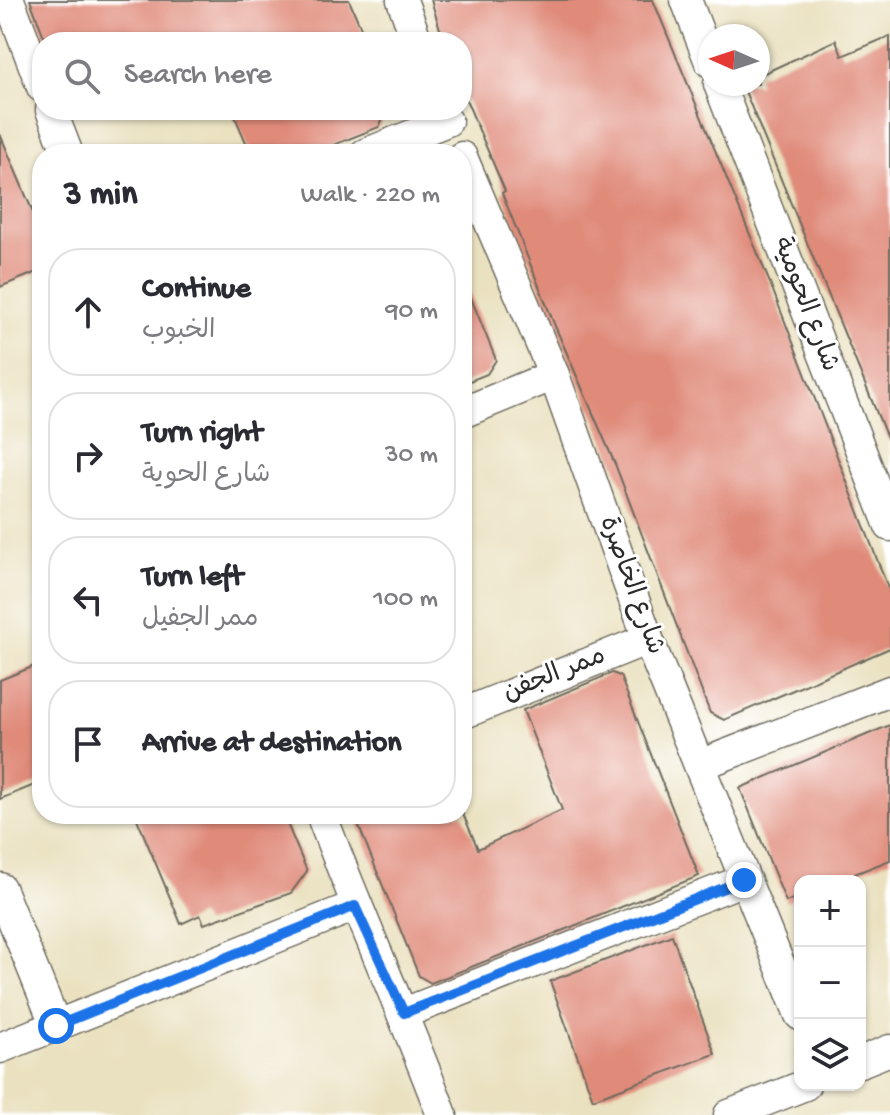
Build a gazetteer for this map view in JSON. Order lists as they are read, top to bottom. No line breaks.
{"streets":{"street":["شارع الحومية","شارع الخاصرة","ممر الجفن"]},"crossings":[["شارع الخاصرة","ممر الجفن"]],"north":"left","page":{"search":"Search here","heading":["3 min","Walk · 220 m"],"list":[["Continue","الخبوب","90 m"],["Turn right","شارع الحوية","30 m"],["Turn left","ممر الجفيل","100 m"],"Arrive at destination"],"map_buttons":["+","−"]}}
